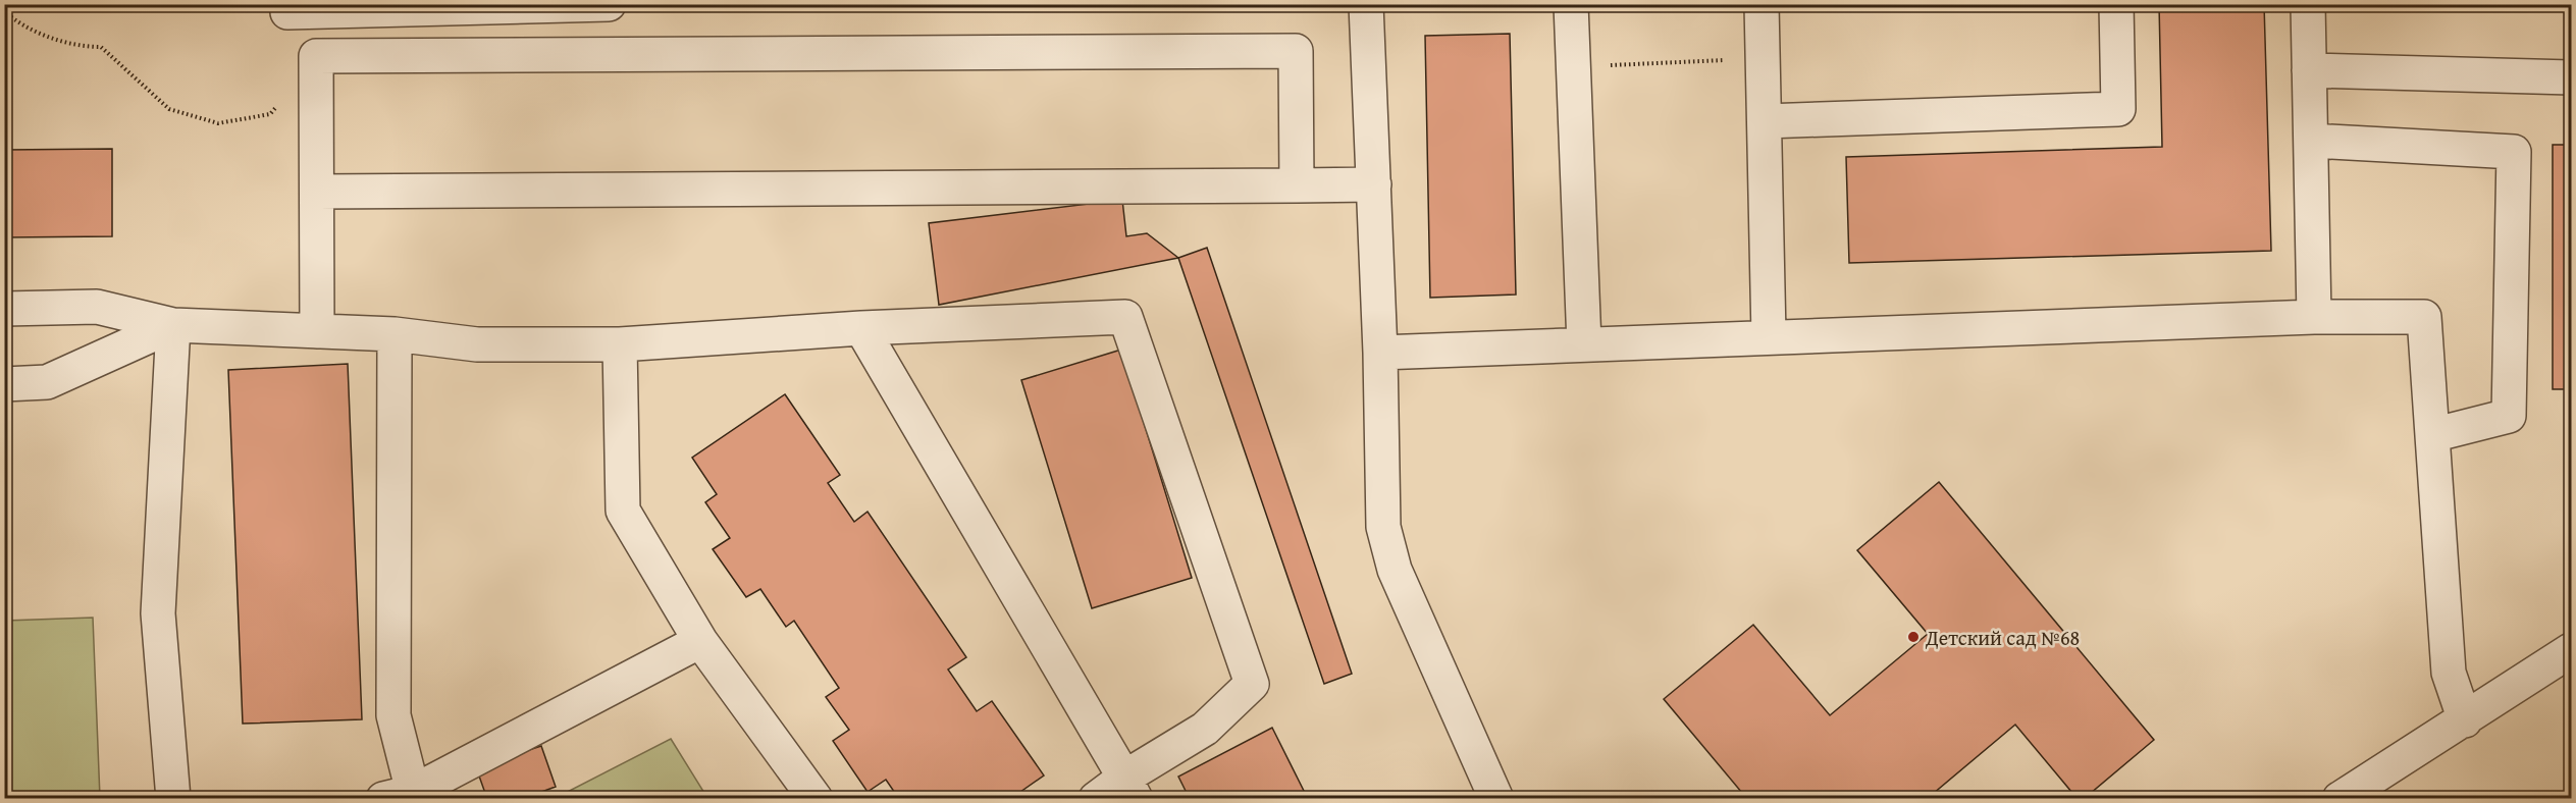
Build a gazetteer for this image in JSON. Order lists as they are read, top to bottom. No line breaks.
{"places":["Детский сад №68"]}
